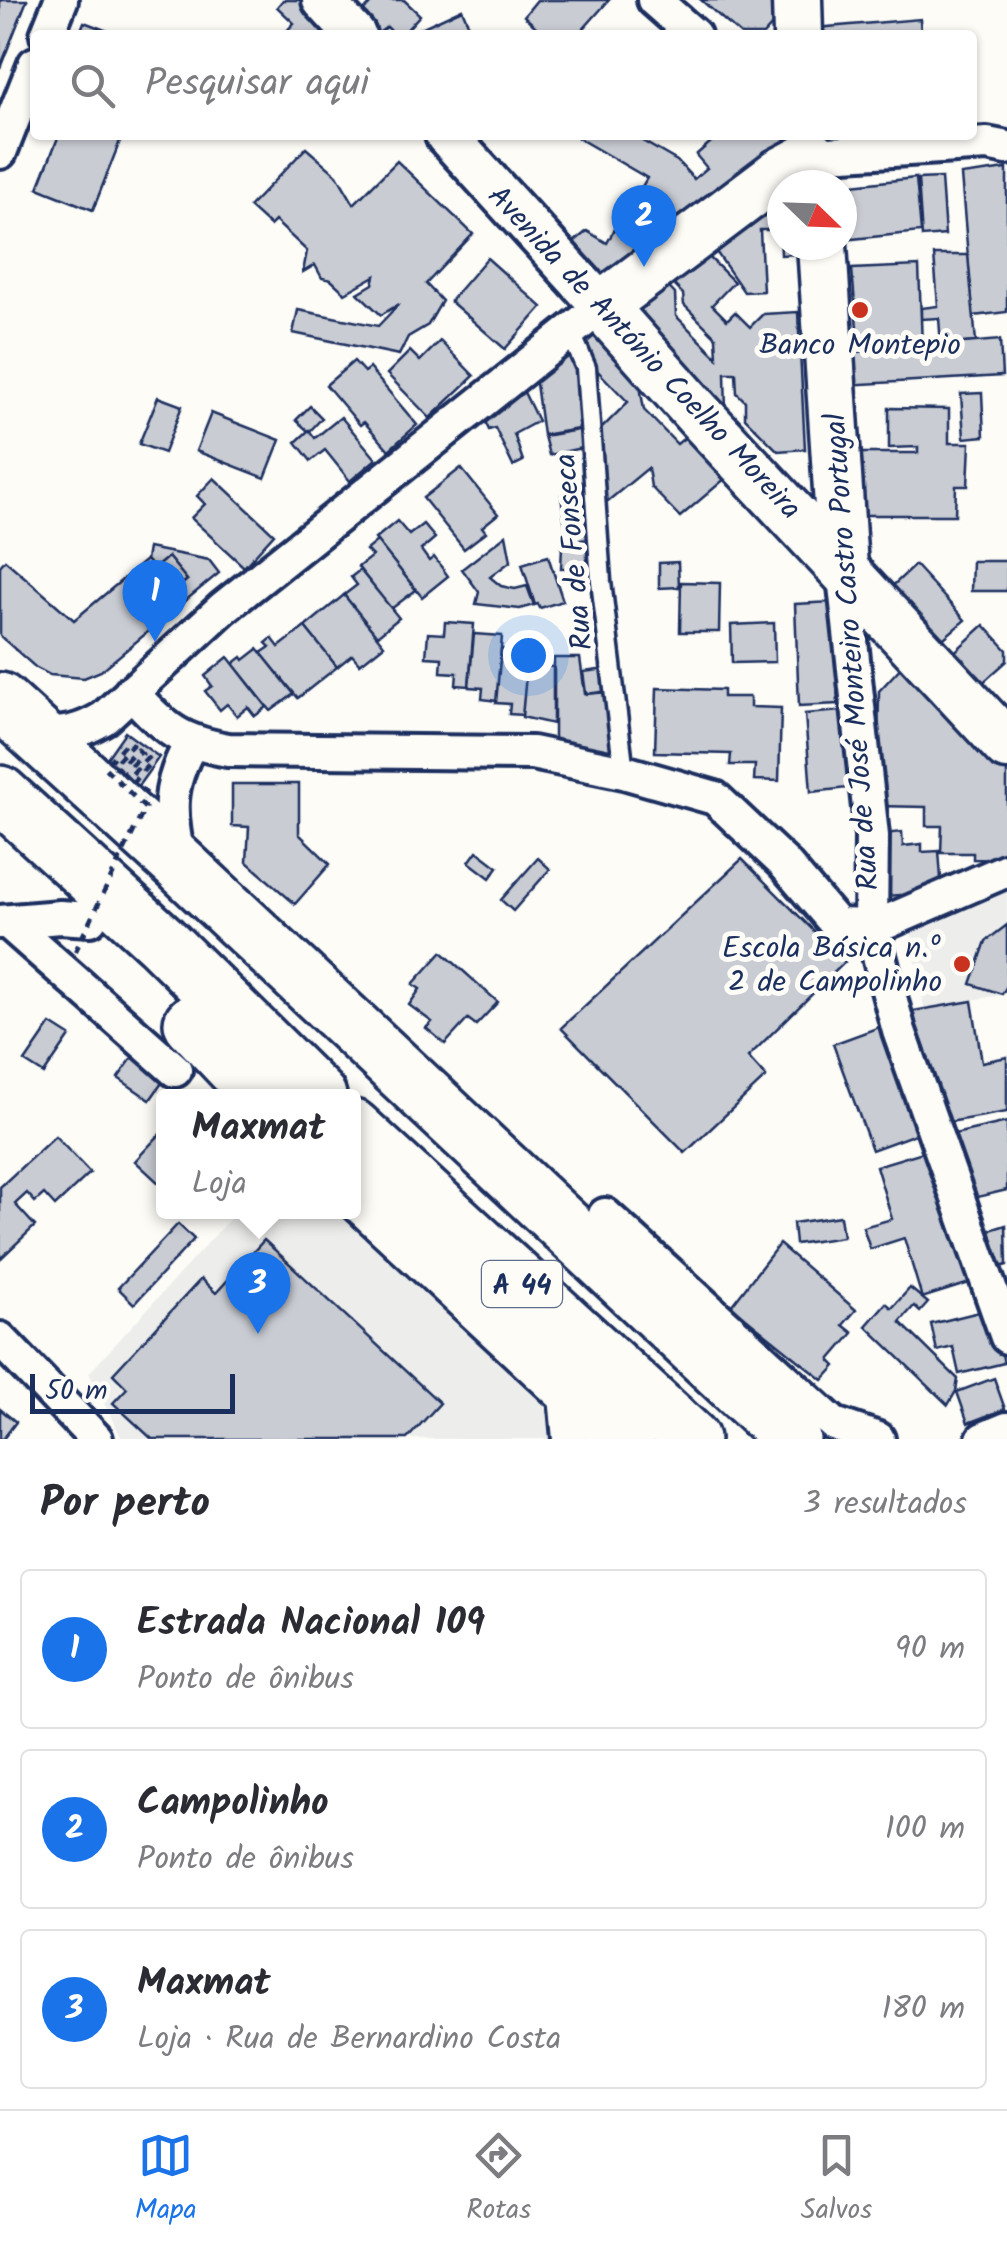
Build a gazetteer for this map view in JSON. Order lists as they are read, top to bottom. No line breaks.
{"streets":{"highway":["A 44"],"main road":["Avenida de António Coelho Moreira","Rua de José Monteiro Castro Portugal"],"lane":["Rua de Fonseca"]},"crossings":[["Avenida de António Coelho Moreira","Rua de Fonseca"],["Avenida de António Coelho Moreira","Rua de José Monteiro Castro Portugal"]],"places":["Banco Montepio","Escola Básica n.º 2 de Campolinho"],"scale_bar":"50 m","north":"bottom right","page":{"search":"Pesquisar aqui","pins":["2","1","3"],"popup":["Maxmat","Loja"],"scale":"50 m","heading":["Por perto","3 resultados"],"list":[{"mark":"1","name":"Estrada Nacional 109","note":"Ponto de ônibus","value":"90 m"},{"mark":"2","name":"Campolinho","note":"Ponto de ônibus","value":"100 m"},{"mark":"3","name":"Maxmat","note":"Loja · Rua de Bernardino Costa","value":"180 m"}],"nav":["Mapa","Rotas","Salvos"]}}
